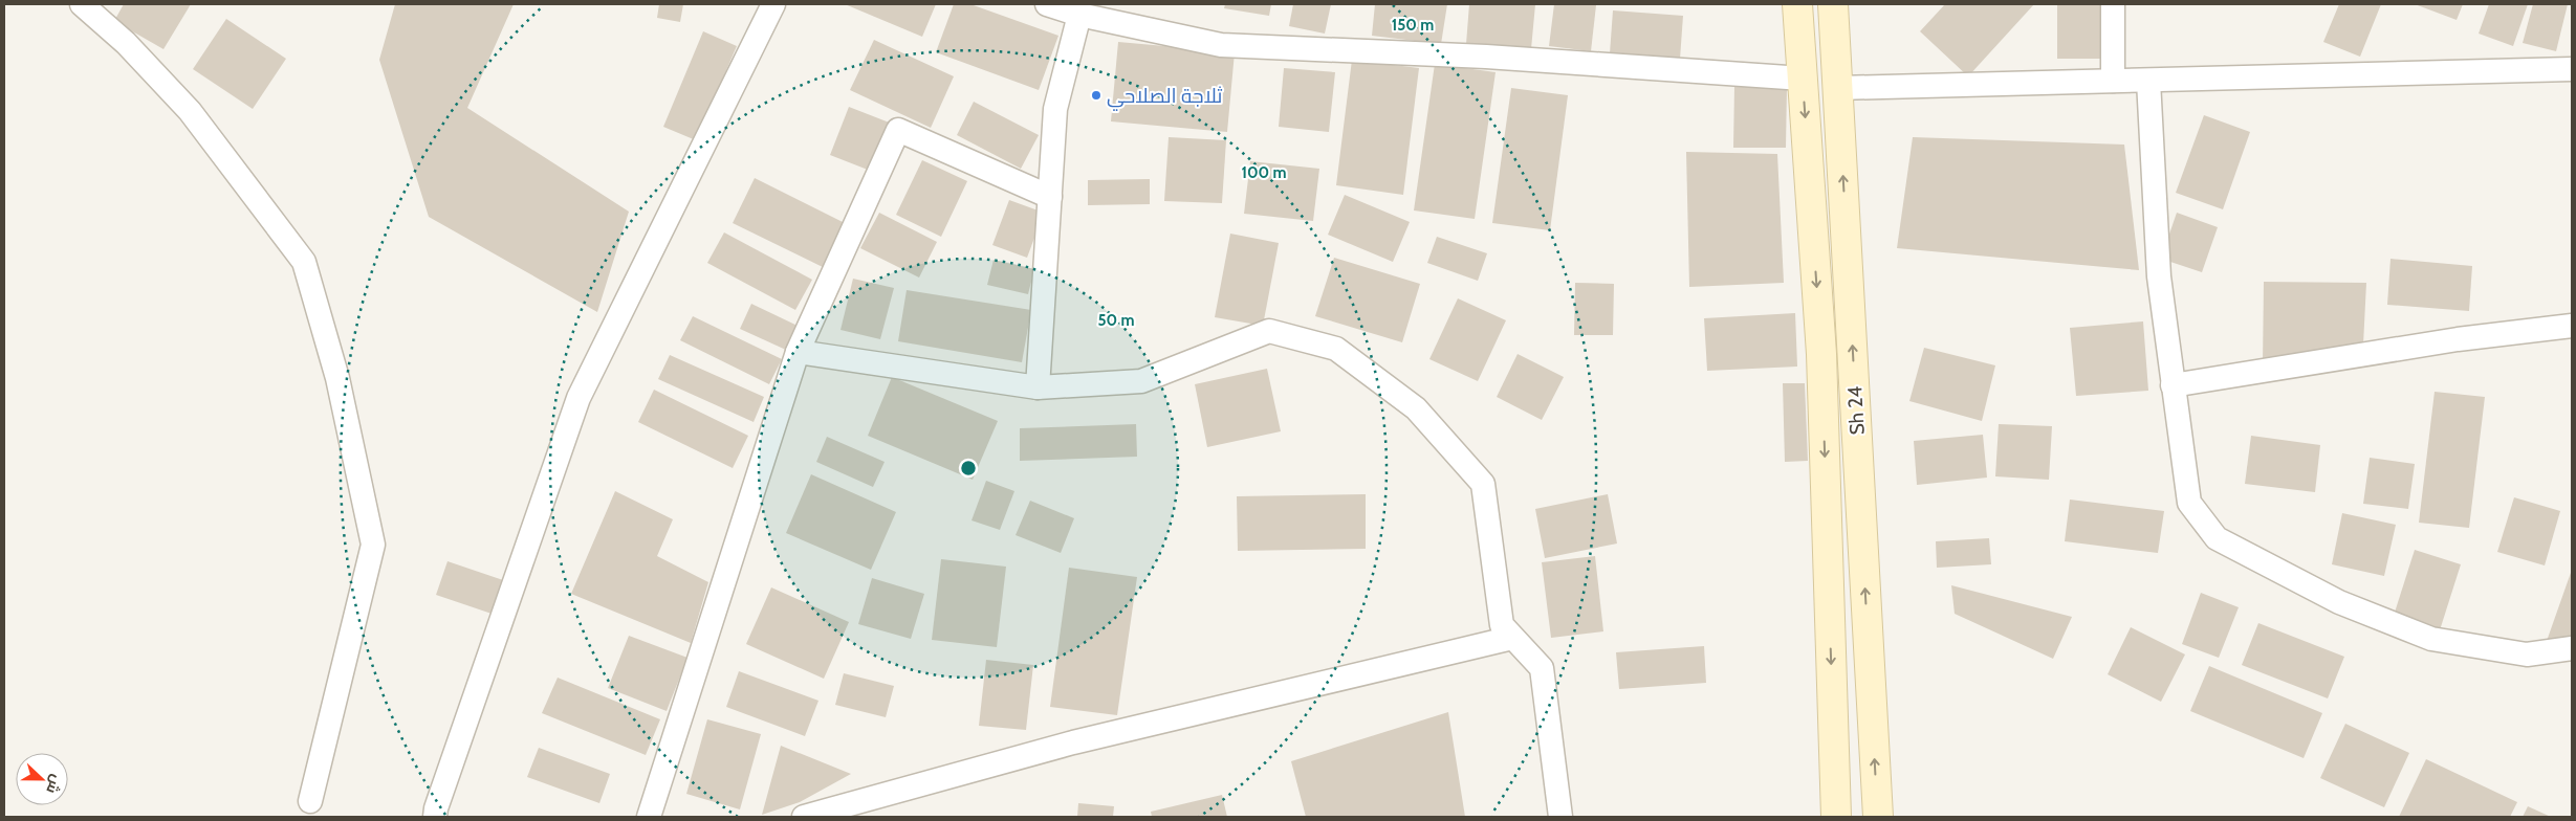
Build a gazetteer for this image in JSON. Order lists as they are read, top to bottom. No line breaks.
{"streets":{"street":["Sh 24"]},"places":["ثلاجة الصلاحي"],"north":"right","rings":["150 m","100 m","50 m"]}
